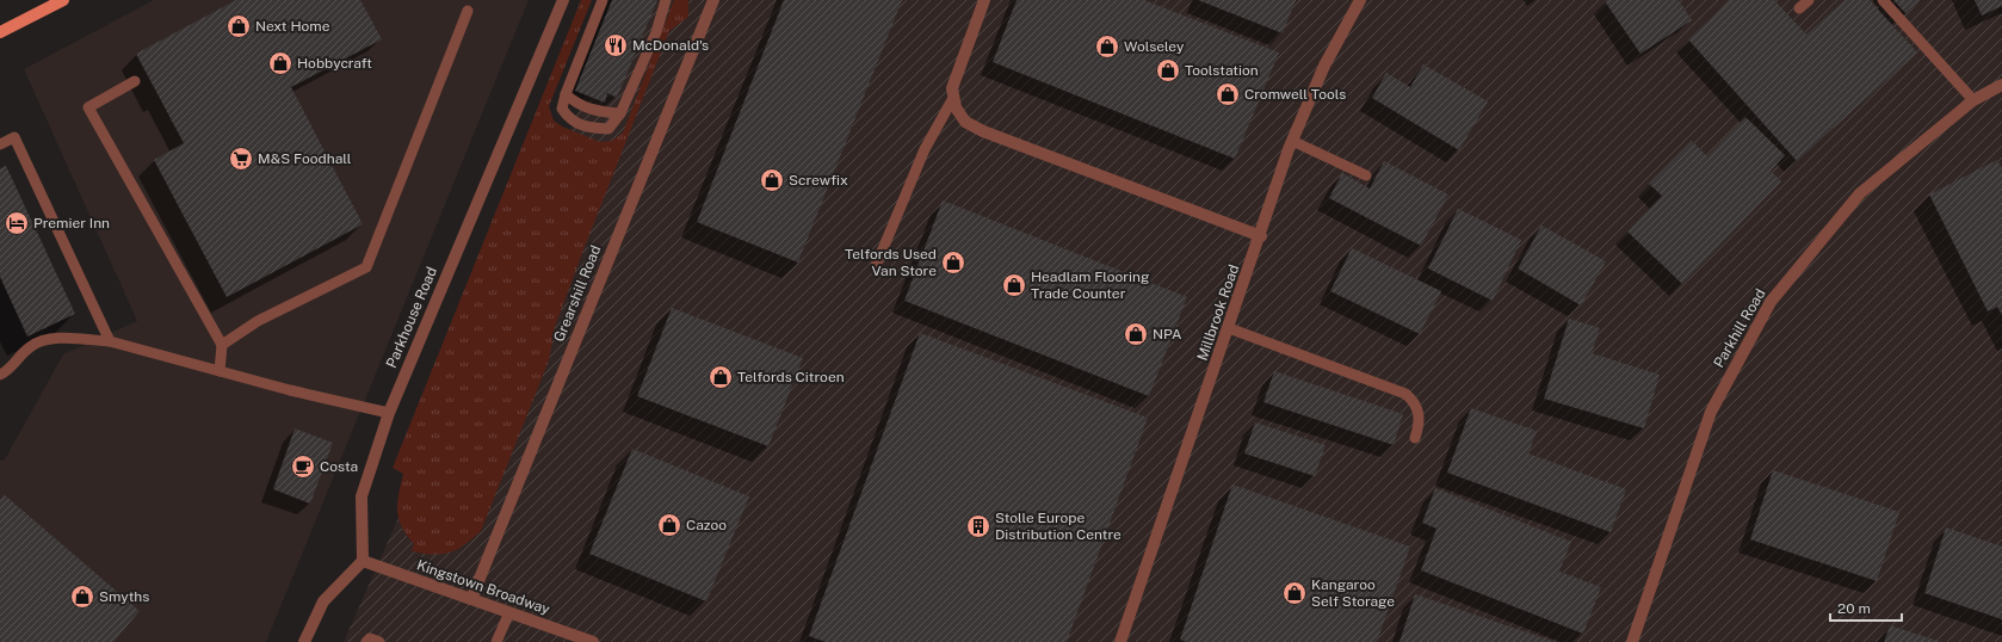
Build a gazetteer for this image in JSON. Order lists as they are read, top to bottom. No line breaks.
{"streets":{"street":["Grearshill Road","Millbrook Road","Parkhouse Road","Parkhill Road","Kingstown Broadway"]},"crossings":[["Grearshill Road","Kingstown Broadway"],["Parkhouse Road","Kingstown Broadway"]],"places":{"shop":["Next Home","Wolseley","Hobbycraft","Toolstation","Cromwell Tools","Screwfix","Telfords Used Van Store","Headlam Flooring Trade Counter","NPA","Telfords Citroen","Cazoo","Kangaroo Self Storage","Smyths"],"restaurant":["McDonald's"],"supermarket":["M&S Foodhall"],"hotel":["Premier Inn"],"cafe":["Costa"],"building":["Stolle Europe Distribution Centre"]},"scale_bar":"20 m"}
